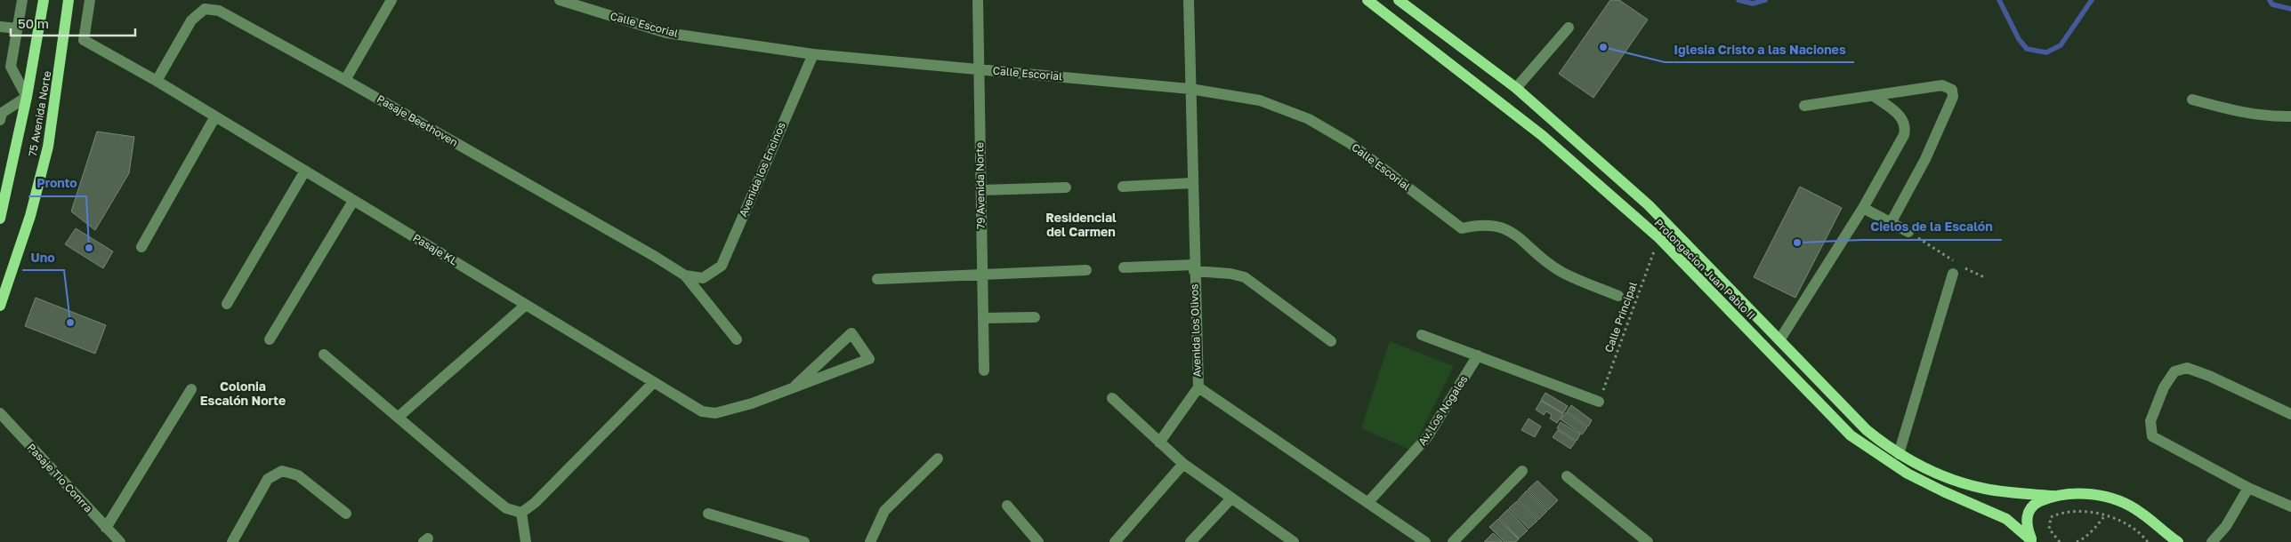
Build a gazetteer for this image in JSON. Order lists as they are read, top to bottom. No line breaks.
{"streets":{"main road":["75 Avenida Norte","Prolongacion Juan Pablo II"],"street":["Calle Escorial","Pasaje Beethoven","Avenida los Encinos","79 Avenida Norte","Pasaje KL","Avenida los Olivos","Av. Los Nogales","Pasaje Tio Conrra"],"path":["Calle Principal"]},"crossings":[["Calle Escorial","Avenida los Encinos"],["Calle Escorial","79 Avenida Norte"],["Calle Escorial","Avenida los Olivos"],["Pasaje Beethoven","Avenida los Encinos"],["Pasaje Beethoven","Pasaje KL"],["Prolongacion Juan Pablo II","Calle Principal"],["Avenida los Olivos","Av. Los Nogales"]],"districts":["Residencial del Carmen","Colonia Escalón Norte"],"places":["Iglesia Cristo a las Naciones","Cielos de la Escalón","Pronto","Uno"],"scale_bar":"50 m"}
